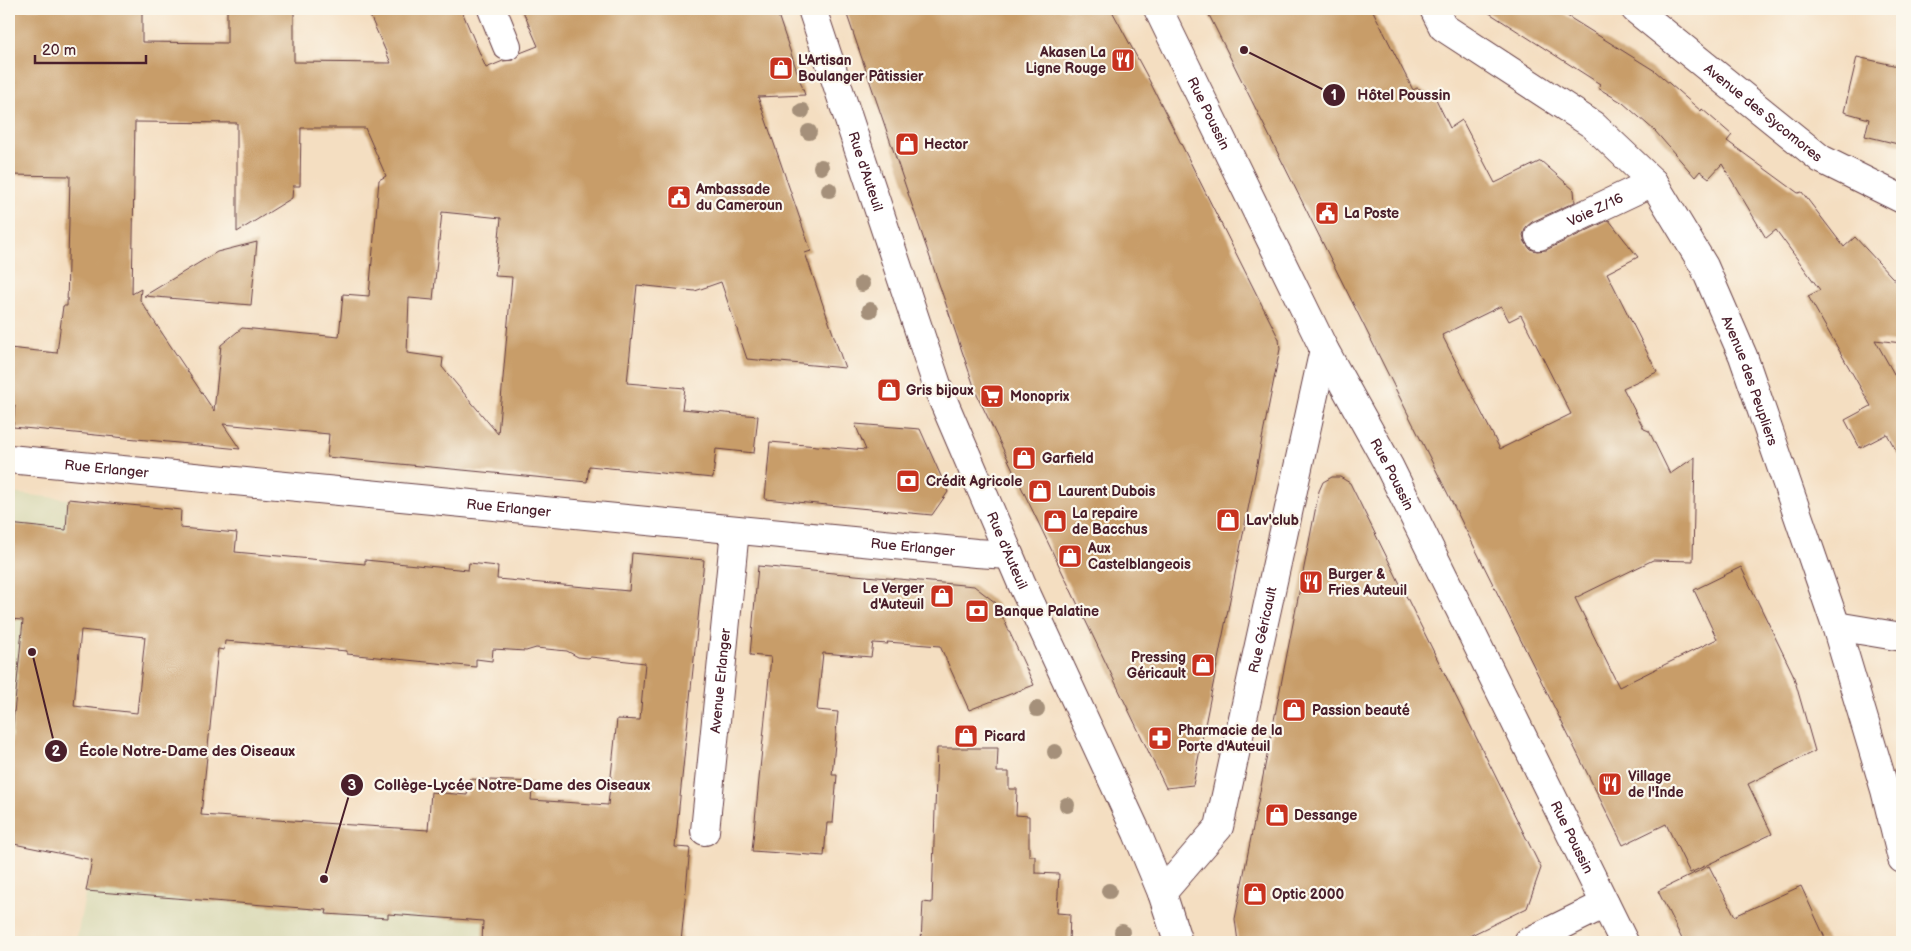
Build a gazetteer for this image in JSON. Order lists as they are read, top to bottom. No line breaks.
{"streets":{"street":["Avenue des Sycomores","Rue Poussin","Rue d'Auteuil","Voie Z/16","Avenue des Peupliers","Rue Erlanger","Rue Géricault","Avenue Erlanger"]},"crossings":[["Rue Poussin","Rue Géricault"],["Rue d'Auteuil","Rue Erlanger"],["Rue d'Auteuil","Rue Géricault"],["Voie Z/16","Avenue des Peupliers"],["Rue Erlanger","Avenue Erlanger"]],"places":{"other":["Hôtel Poussin","École Notre-Dame des Oiseaux","Collège-Lycée Notre-Dame des Oiseaux"],"restaurant":["Akasen La Ligne Rouge","Burger & Fries Auteuil","Village de l'Inde"],"shop":["L'Artisan Boulanger Pâtissier","Hector","Gris bijoux","Garfield","Laurent Dubois","Lav'club","La repaire de Bacchus","Aux Castelblangeois","Le Verger d'Auteuil","Pressing Géricault","Passion beauté","Picard","Dessange","Optic 2000"],"public building":["Ambassade du Cameroun","La Poste"],"supermarket":["Monoprix"],"bank":["Crédit Agricole","Banque Palatine"],"pharmacy":["Pharmacie de la Porte d'Auteuil"]},"scale_bar":"20 m"}
